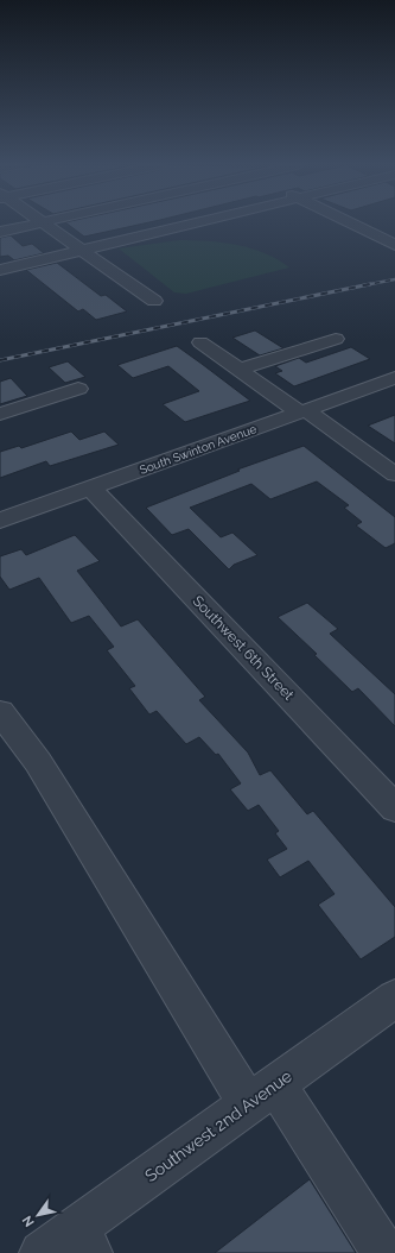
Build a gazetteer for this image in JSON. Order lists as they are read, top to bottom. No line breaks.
{"streets":{"street":["South Swinton Avenue","Southwest 6th Street","Southwest 2nd Avenue"]},"crossings":[["South Swinton Avenue","Southwest 6th Street"]],"north":"bottom left"}
